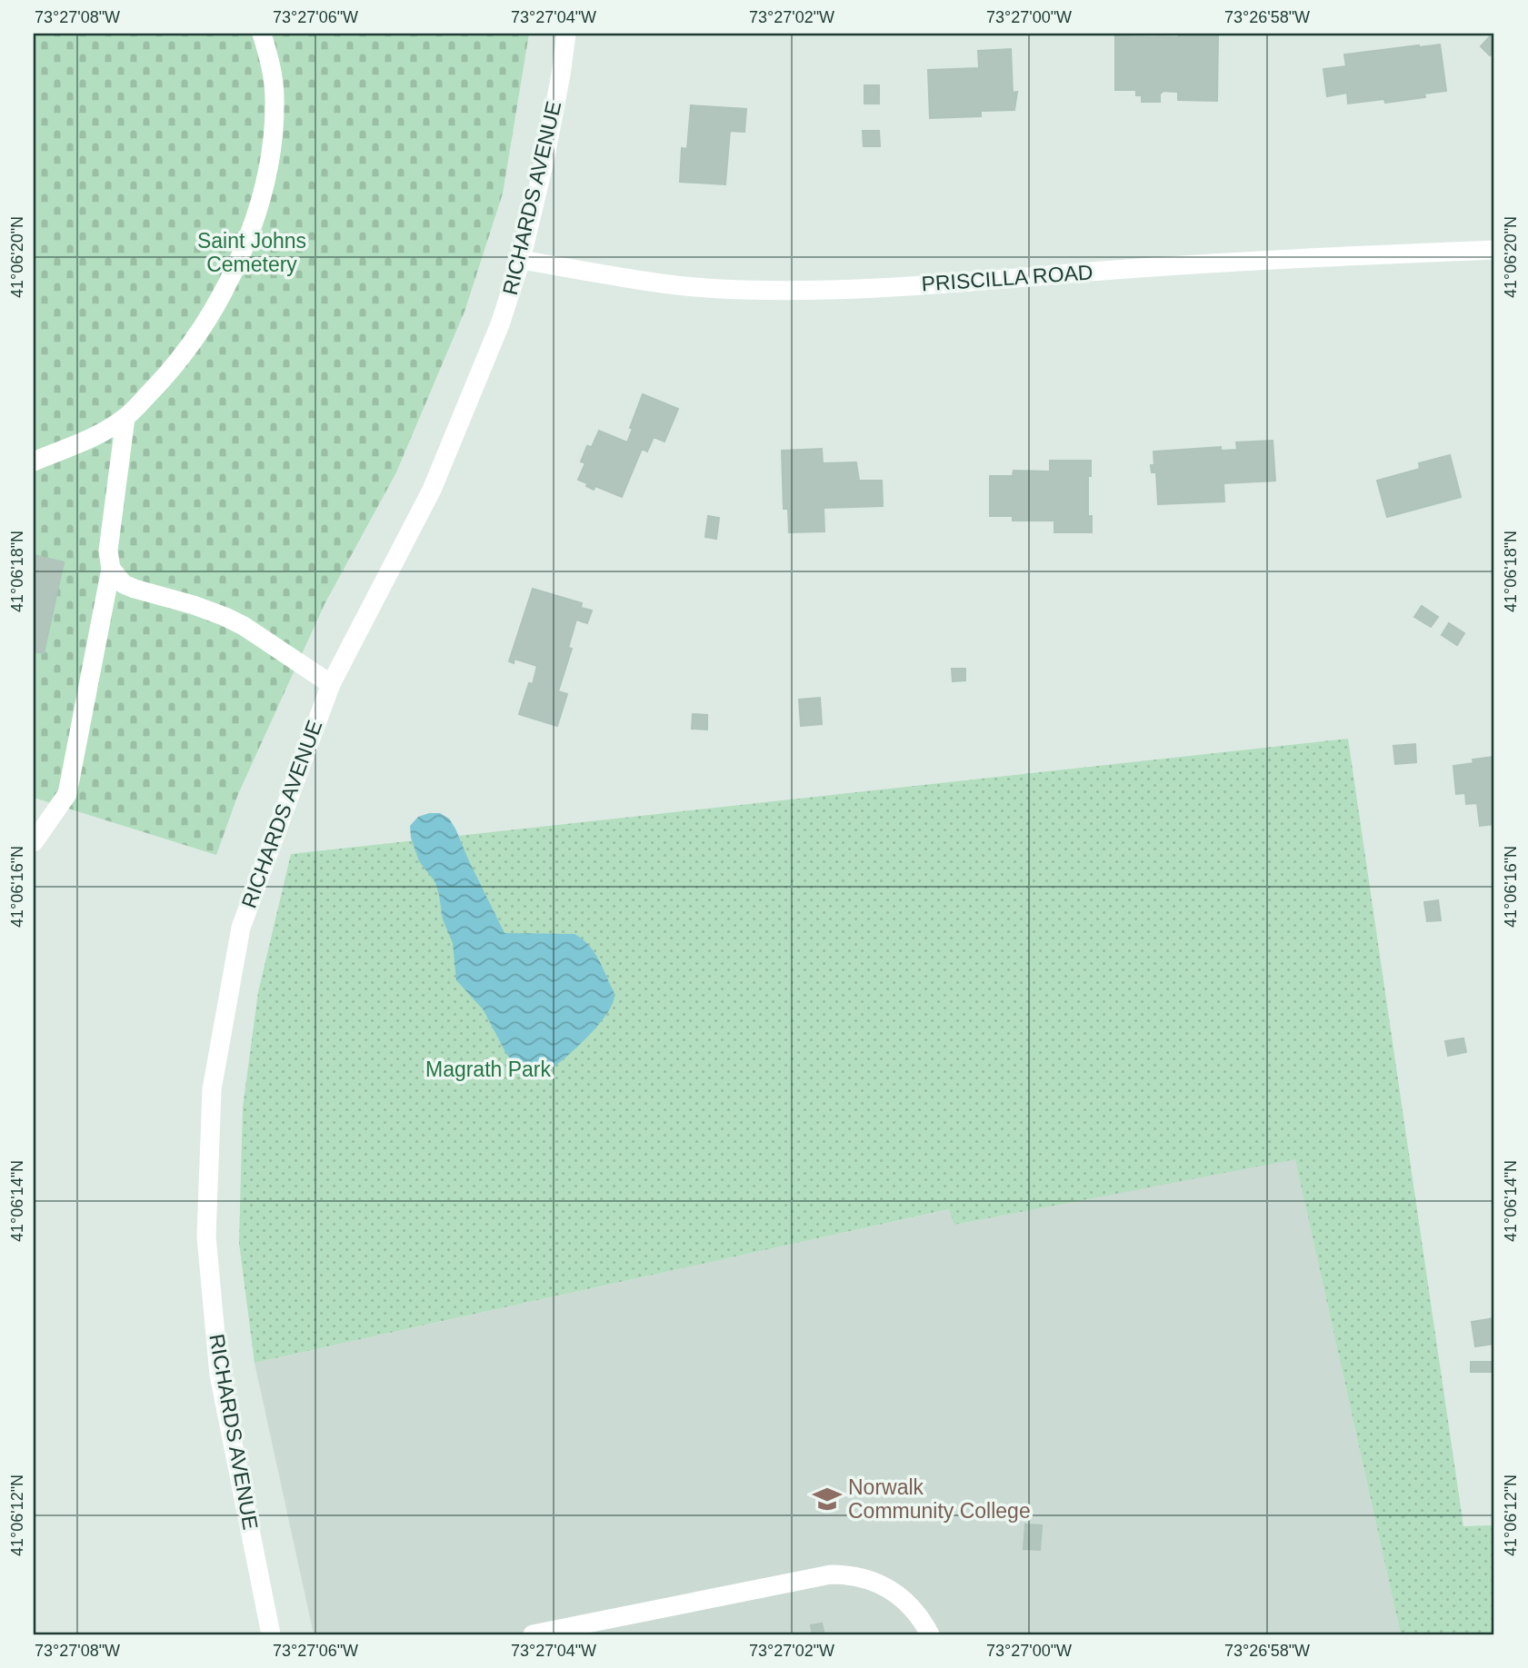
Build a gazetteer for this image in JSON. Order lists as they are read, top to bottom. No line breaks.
{"streets":{"street":["RICHARDS AVENUE","PRISCILLA ROAD"]},"crossings":[["RICHARDS AVENUE","PRISCILLA ROAD"]],"parks":["Saint Johns Cemetery","Magrath Park"],"places":{"school or university":["Norwalk Community College"]},"coordinates":["73°27'08\"W","73°27'06\"W","73°27'04\"W","73°27'02\"W","73°27'00\"W","73°26'58\"W","41°06'20\"N","41°06'18\"N","41°06'16\"N","41°06'14\"N","41°06'12\"N"]}
